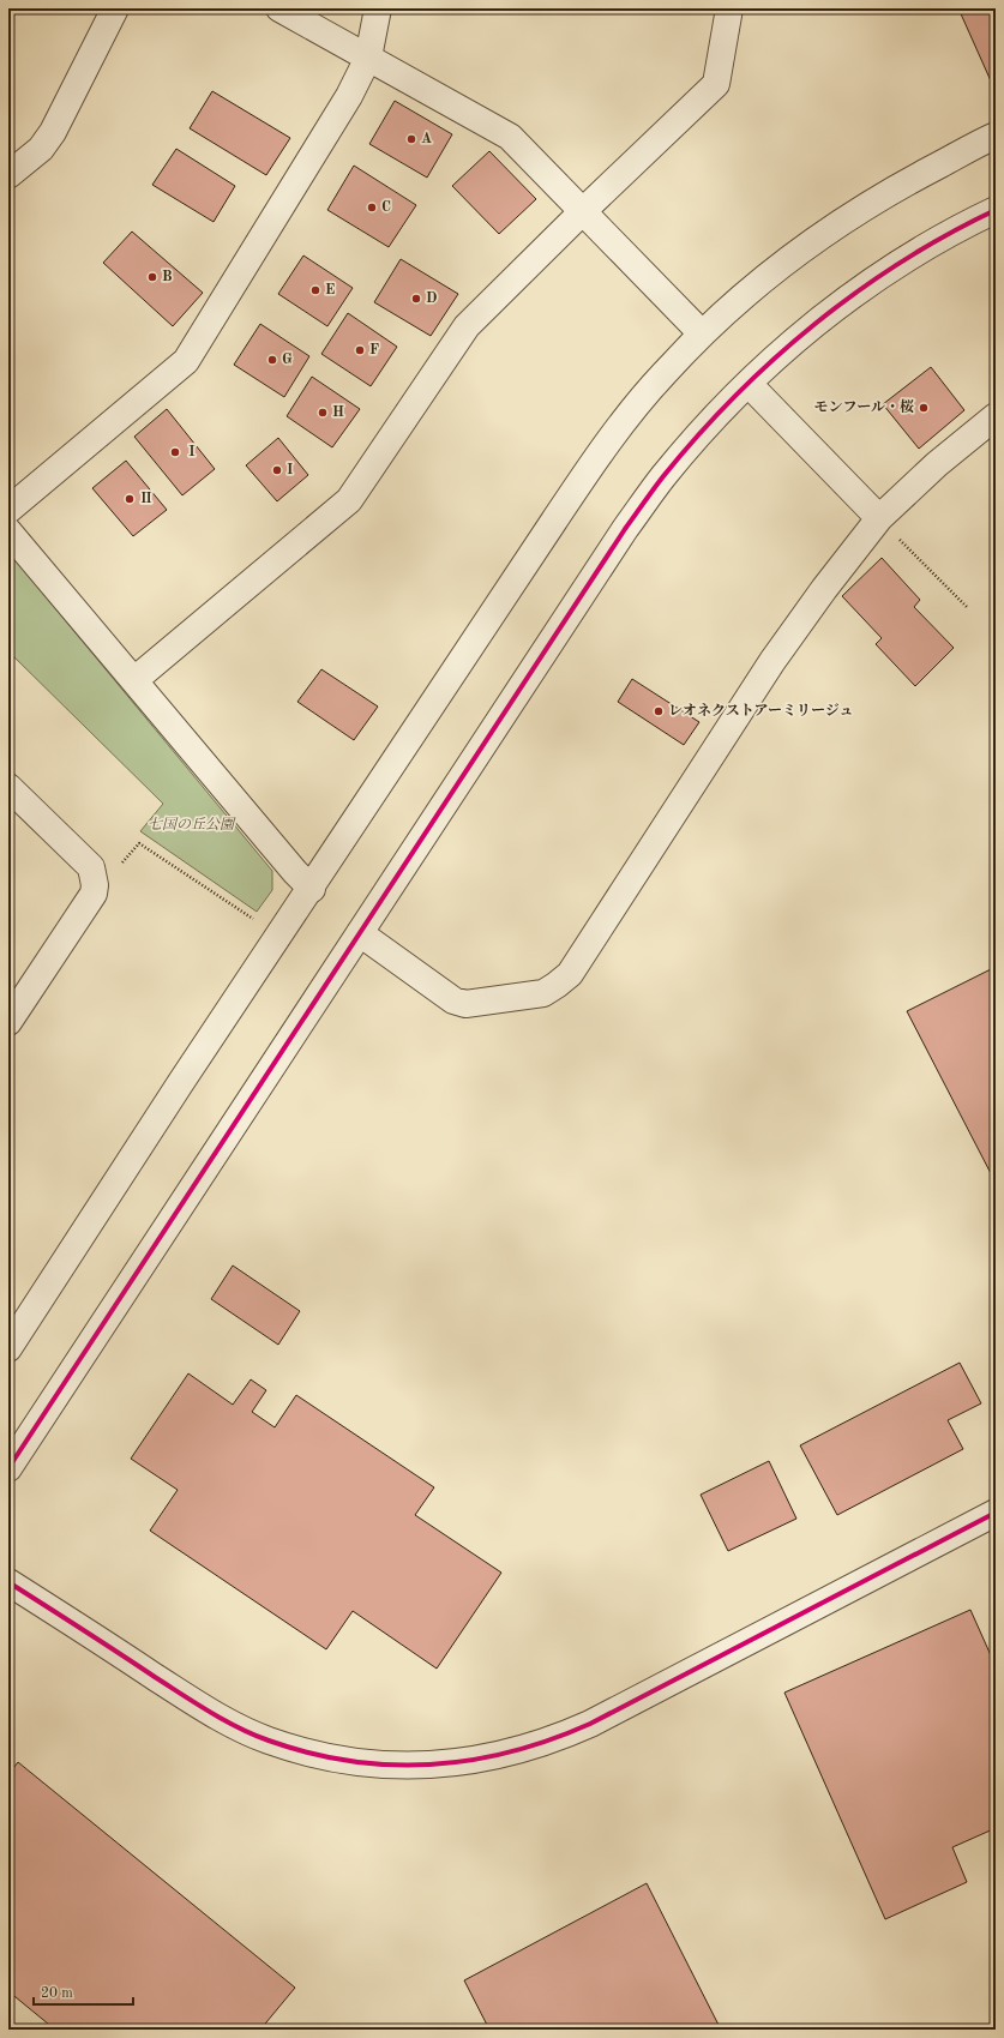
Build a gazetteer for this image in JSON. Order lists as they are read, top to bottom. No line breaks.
{"parks":["七国の丘公園"],"places":["A","C","B","E","D","F","G","モンフール・桜","H","Ⅰ","I","Ⅱ","レオネクストアーミリージュ"],"scale_bar":"20 m"}
